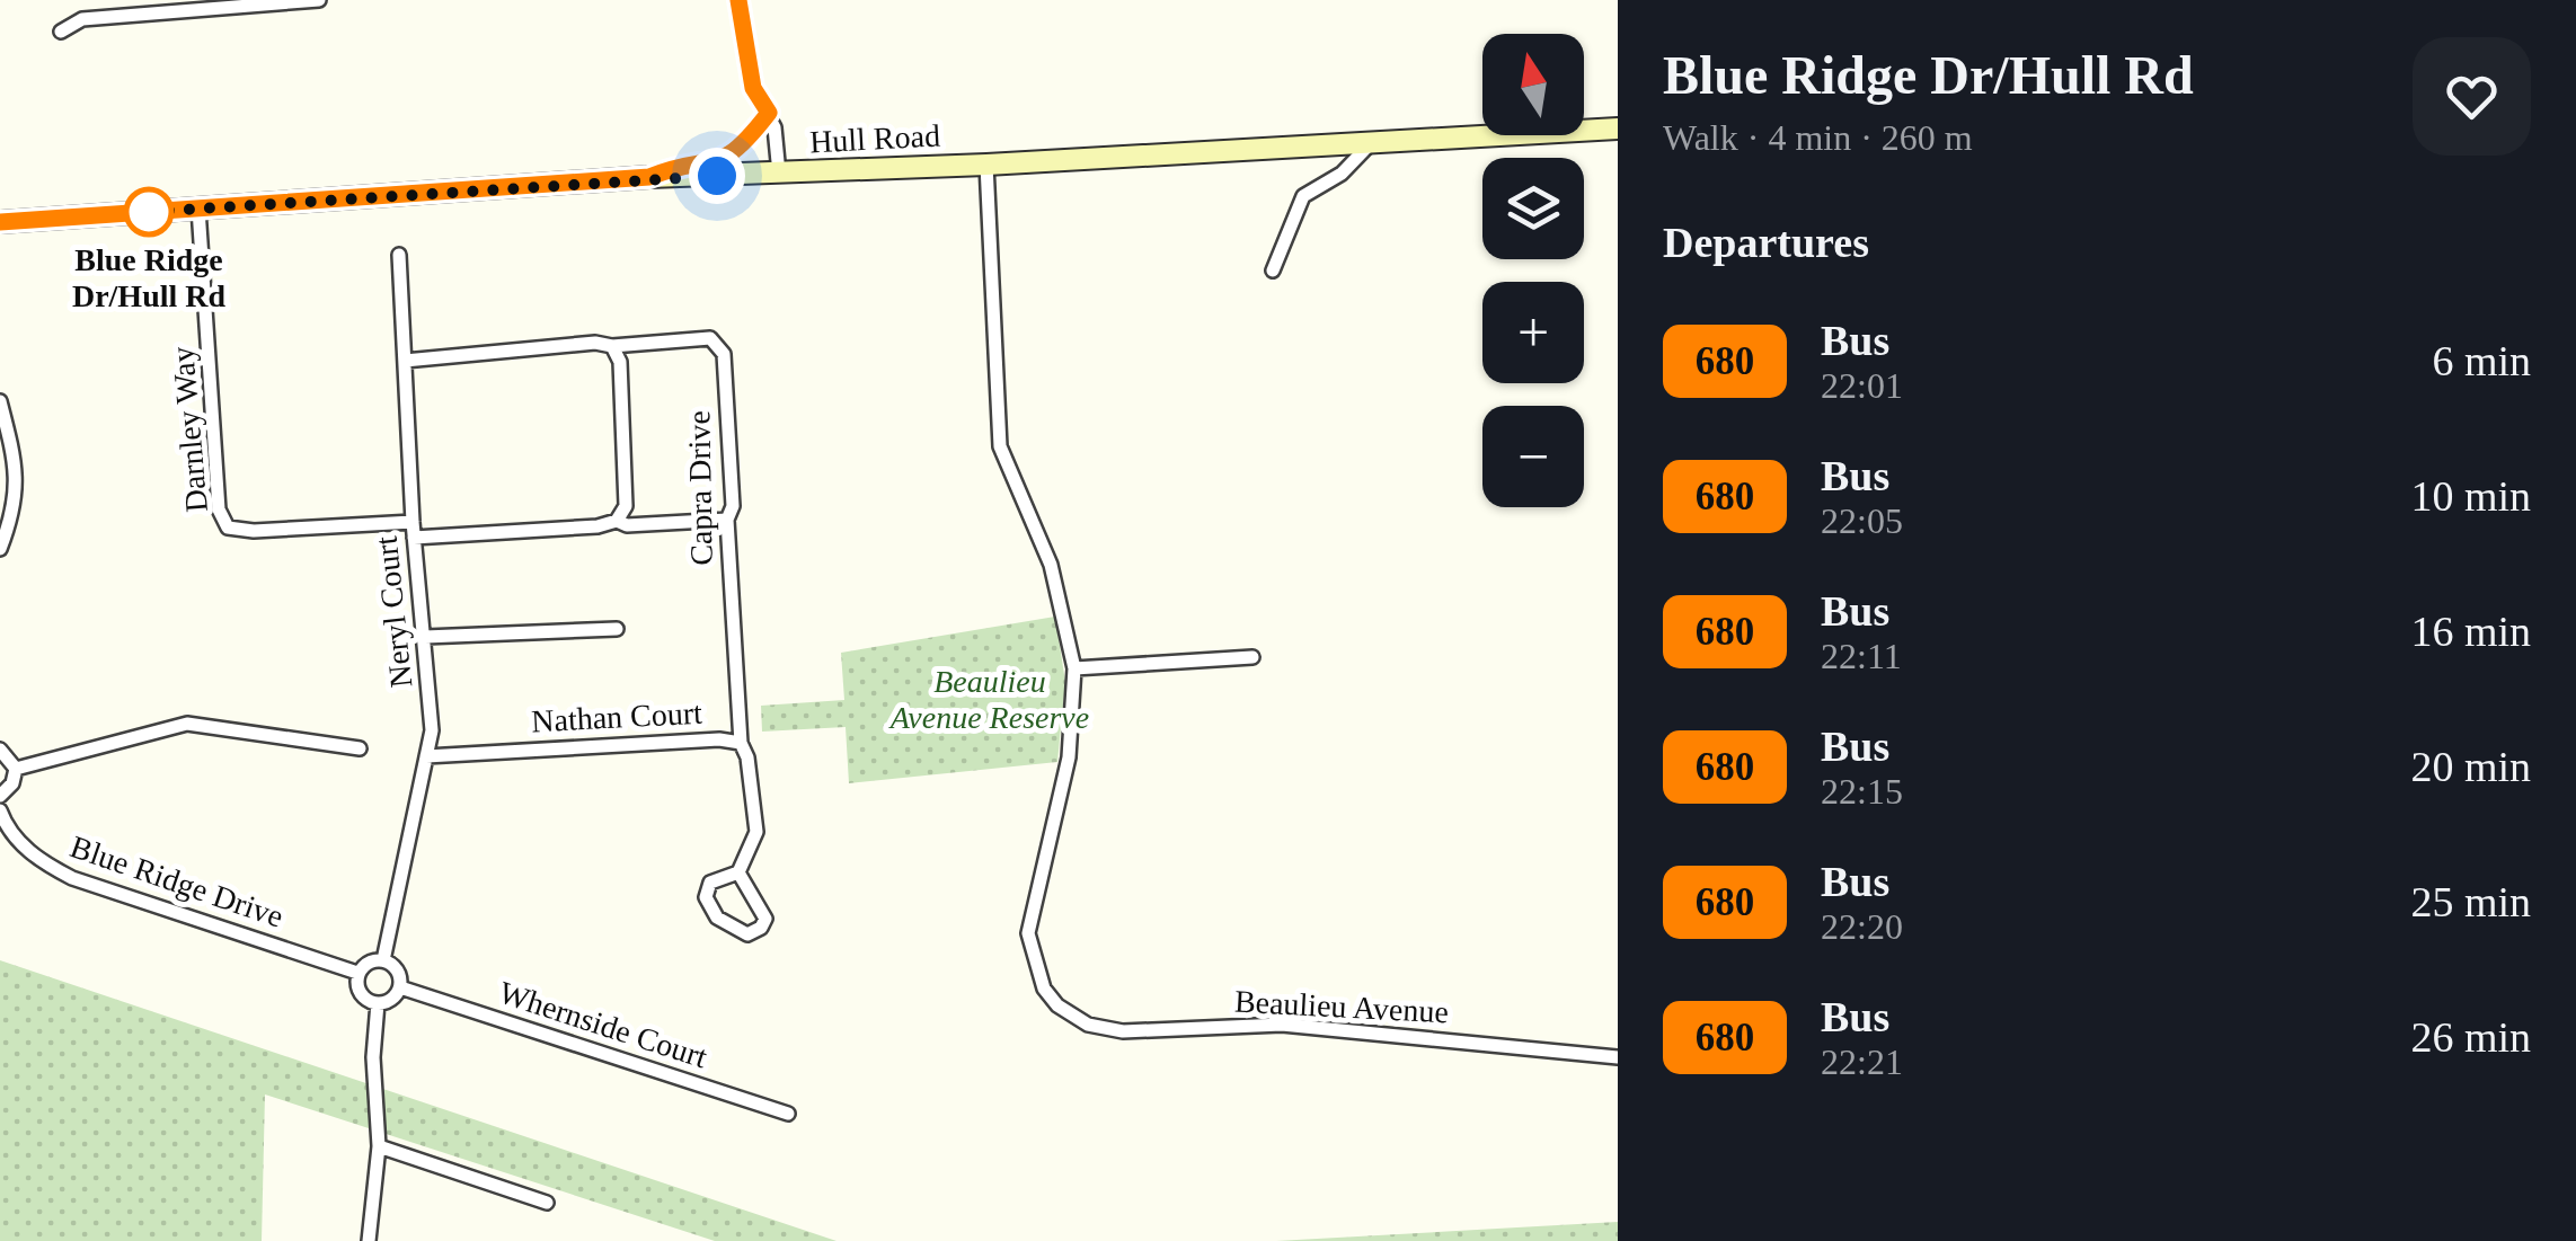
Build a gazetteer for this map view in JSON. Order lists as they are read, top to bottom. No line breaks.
{"streets":{"main road":["Hull Road"],"street":["Darnley Way","Capra Drive","Neryl Court","Nathan Court","Blue Ridge Drive","Beaulieu Avenue","Whernside Court"]},"crossings":[["Hull Road","Darnley Way"],["Hull Road","Beaulieu Avenue"],["Darnley Way","Neryl Court"],["Capra Drive","Nathan Court"],["Neryl Court","Nathan Court"],["Neryl Court","Blue Ridge Drive"],["Neryl Court","Whernside Court"],["Blue Ridge Drive","Whernside Court"]],"parks":["Beaulieu Avenue Reserve"],"places":["Blue Ridge Dr/Hull Rd"],"lines":["bus line 680"],"north":"top","page":{"heading":[["Blue Ridge Dr/Hull Rd","Walk · 4 min · 260 m"],"Departures"],"map_buttons":["+","−"],"list":[{"mark":"680","name":"Bus","note":"22:01","value":"6 min"},{"mark":"680","name":"Bus","note":"22:05","value":"10 min"},{"mark":"680","name":"Bus","note":"22:11","value":"16 min"},{"mark":"680","name":"Bus","note":"22:15","value":"20 min"},{"mark":"680","name":"Bus","note":"22:20","value":"25 min"},{"mark":"680","name":"Bus","note":"22:21","value":"26 min"}]}}
